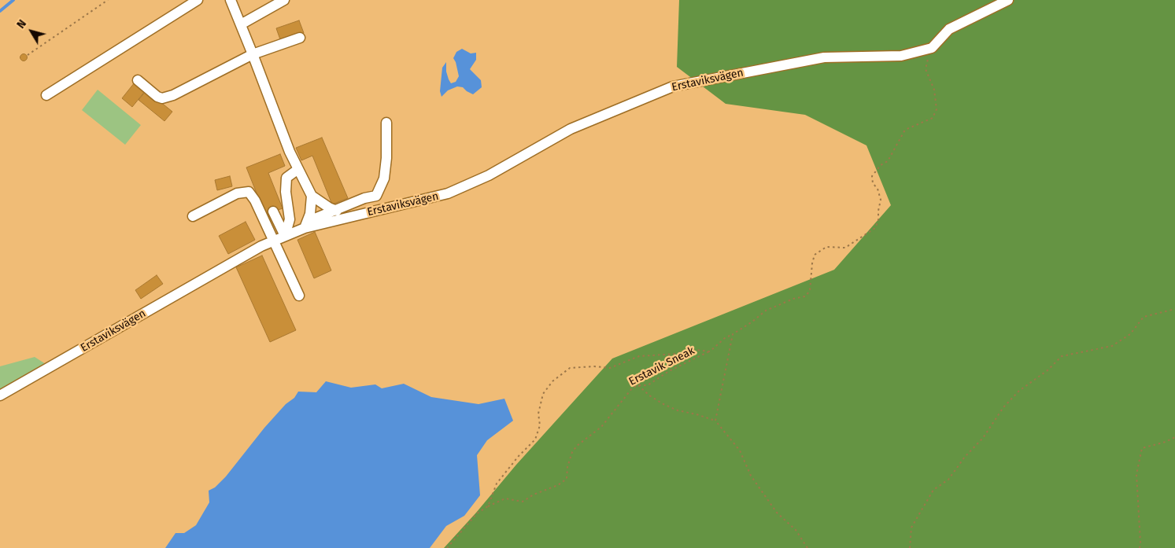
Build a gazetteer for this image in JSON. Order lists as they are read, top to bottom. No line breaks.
{"streets":{"street":["Erstaviksvägen"],"path":["Erstavik Sneak"]},"crossings":[["Erstaviksvägen","Erstavik Sneak"]],"north":"top left"}
